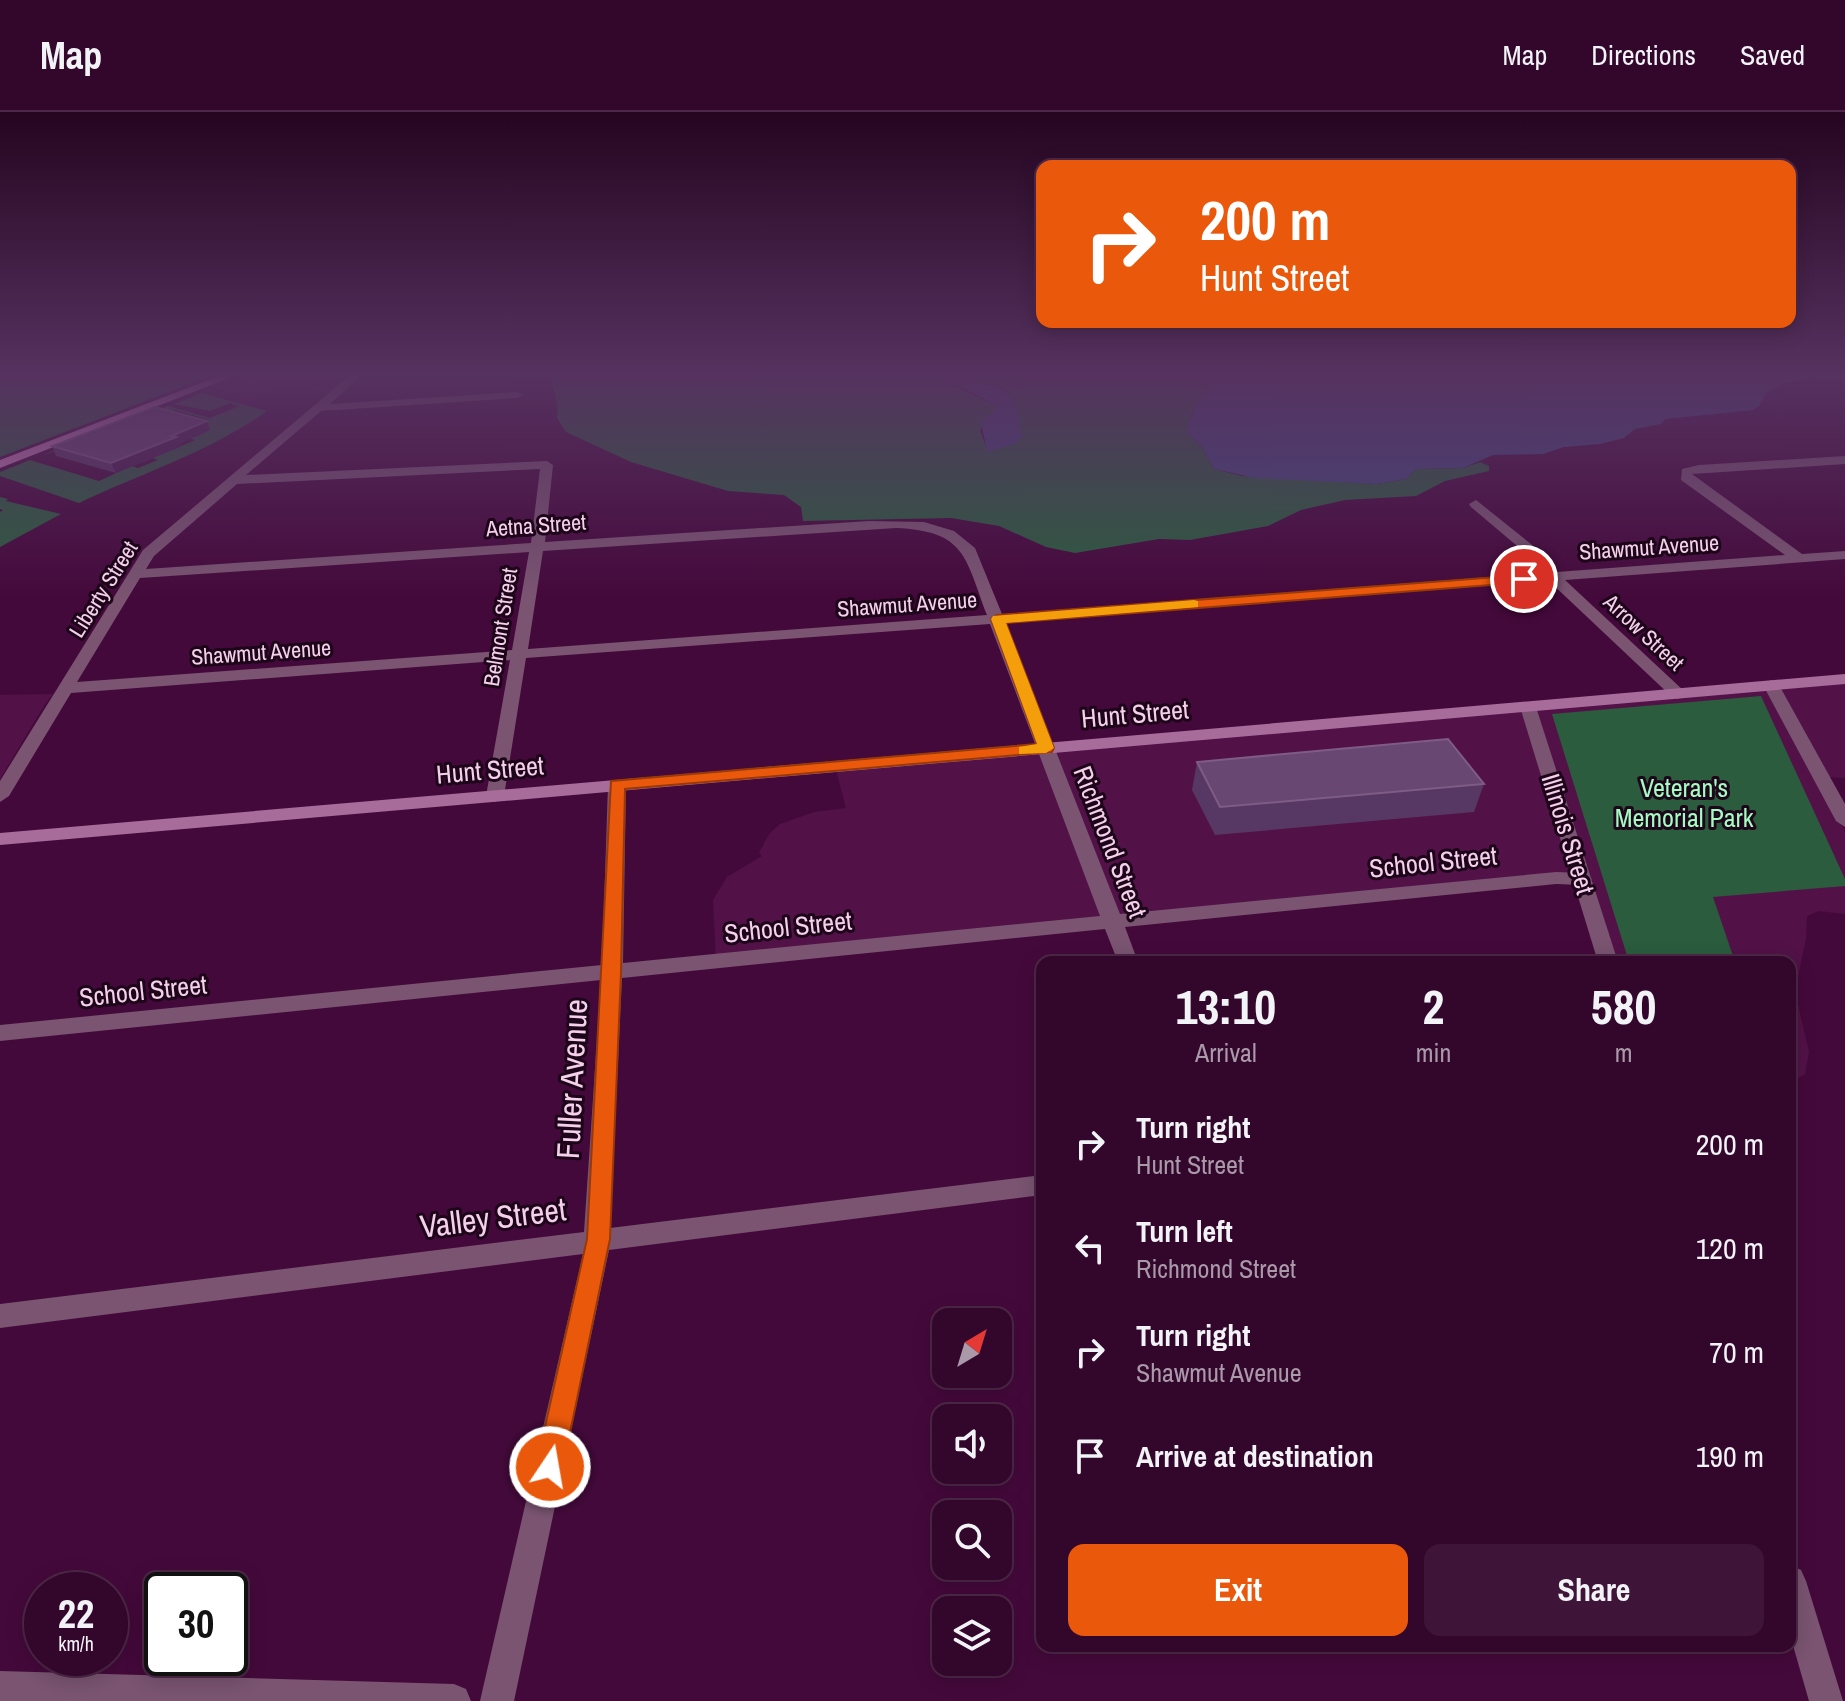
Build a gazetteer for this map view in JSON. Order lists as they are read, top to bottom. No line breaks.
{"streets":{"main road":["Hunt Street"],"street":["Aetna Street","Shawmut Avenue","Liberty Street","Belmont Street","Arrow Street","Illinois Street","Richmond Street","School Street","Fuller Avenue","Valley Street"]},"crossings":[["Aetna Street","Liberty Street"],["Aetna Street","Belmont Street"],["Aetna Street","Richmond Street"],["Shawmut Avenue","Liberty Street"],["Shawmut Avenue","Belmont Street"],["Shawmut Avenue","Arrow Street"],["Shawmut Avenue","Richmond Street"],["Liberty Street","Belmont Street"],["Belmont Street","Hunt Street"],["Arrow Street","Hunt Street"],["Hunt Street","Illinois Street"],["Hunt Street","Richmond Street"],["Hunt Street","Fuller Avenue"],["Illinois Street","School Street"],["Richmond Street","School Street"],["School Street","Fuller Avenue"],["Fuller Avenue","Valley Street"]],"parks":["Veteran's Memorial Park"],"north":"top right","page":{"header":"Map","nav":["Map","Directions","Saved"],"turn":["200 m","Hunt Street"],"eta":["13:10","Arrival","2","min","580","m"],"list":[{"name":"Turn right","note":"Hunt Street","value":"200 m"},{"name":"Turn left","note":"Richmond Street","value":"120 m"},{"name":"Turn right","note":"Shawmut Avenue","value":"70 m"},{"name":"Arrive at destination","value":"190 m"}],"buttons":["Exit","Share"],"speed":"22 km/h","limit":"30"}}
